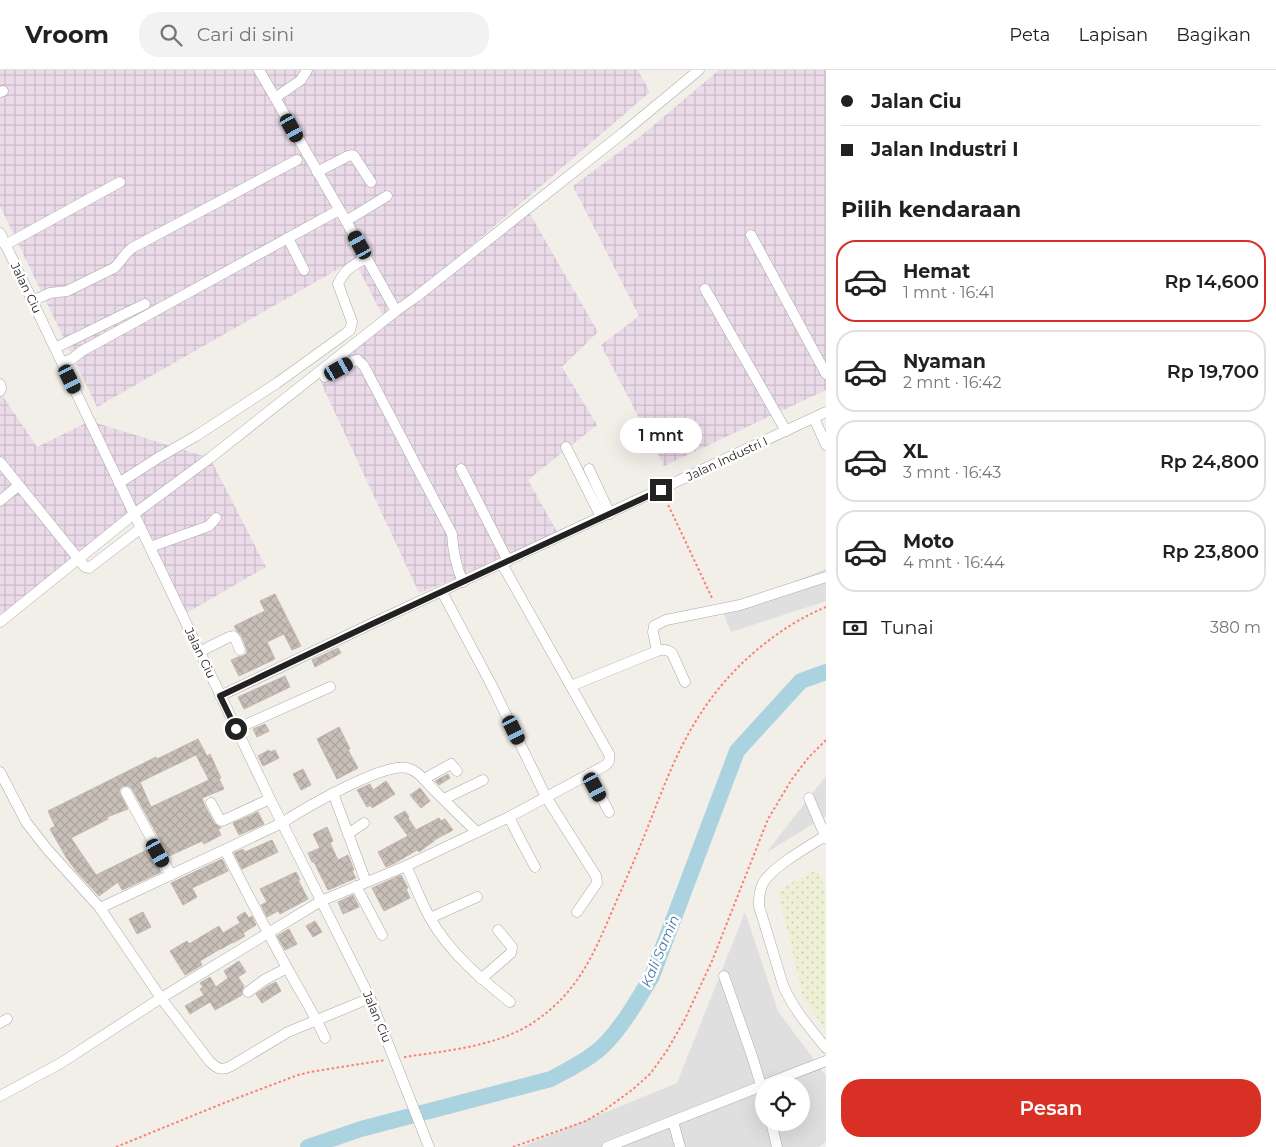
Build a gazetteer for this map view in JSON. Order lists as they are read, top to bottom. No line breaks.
{"streets":{"street":["Jalan Ciu","Jalan Industri I"]},"crossings":[["Jalan Ciu","Jalan Industri I"]],"water":["Kali Samin"],"page":{"header":"Vroom","search":"Cari di sini","nav":["Peta","Lapisan","Bagikan"],"banner":["Jalan Ciu","Jalan Industri I"],"heading":"Pilih kendaraan","list":[{"name":"Hemat","note":"1 mnt · 16:41","value":"Rp 14,600"},{"name":"Nyaman","note":"2 mnt · 16:42","value":"Rp 19,700"},{"name":"XL","note":"3 mnt · 16:43","value":"Rp 24,800"},{"name":"Moto","note":"4 mnt · 16:44","value":"Rp 23,800"}],"bubble":"1 mnt","pay":["Tunai","380 m"],"buttons":"Pesan"}}
